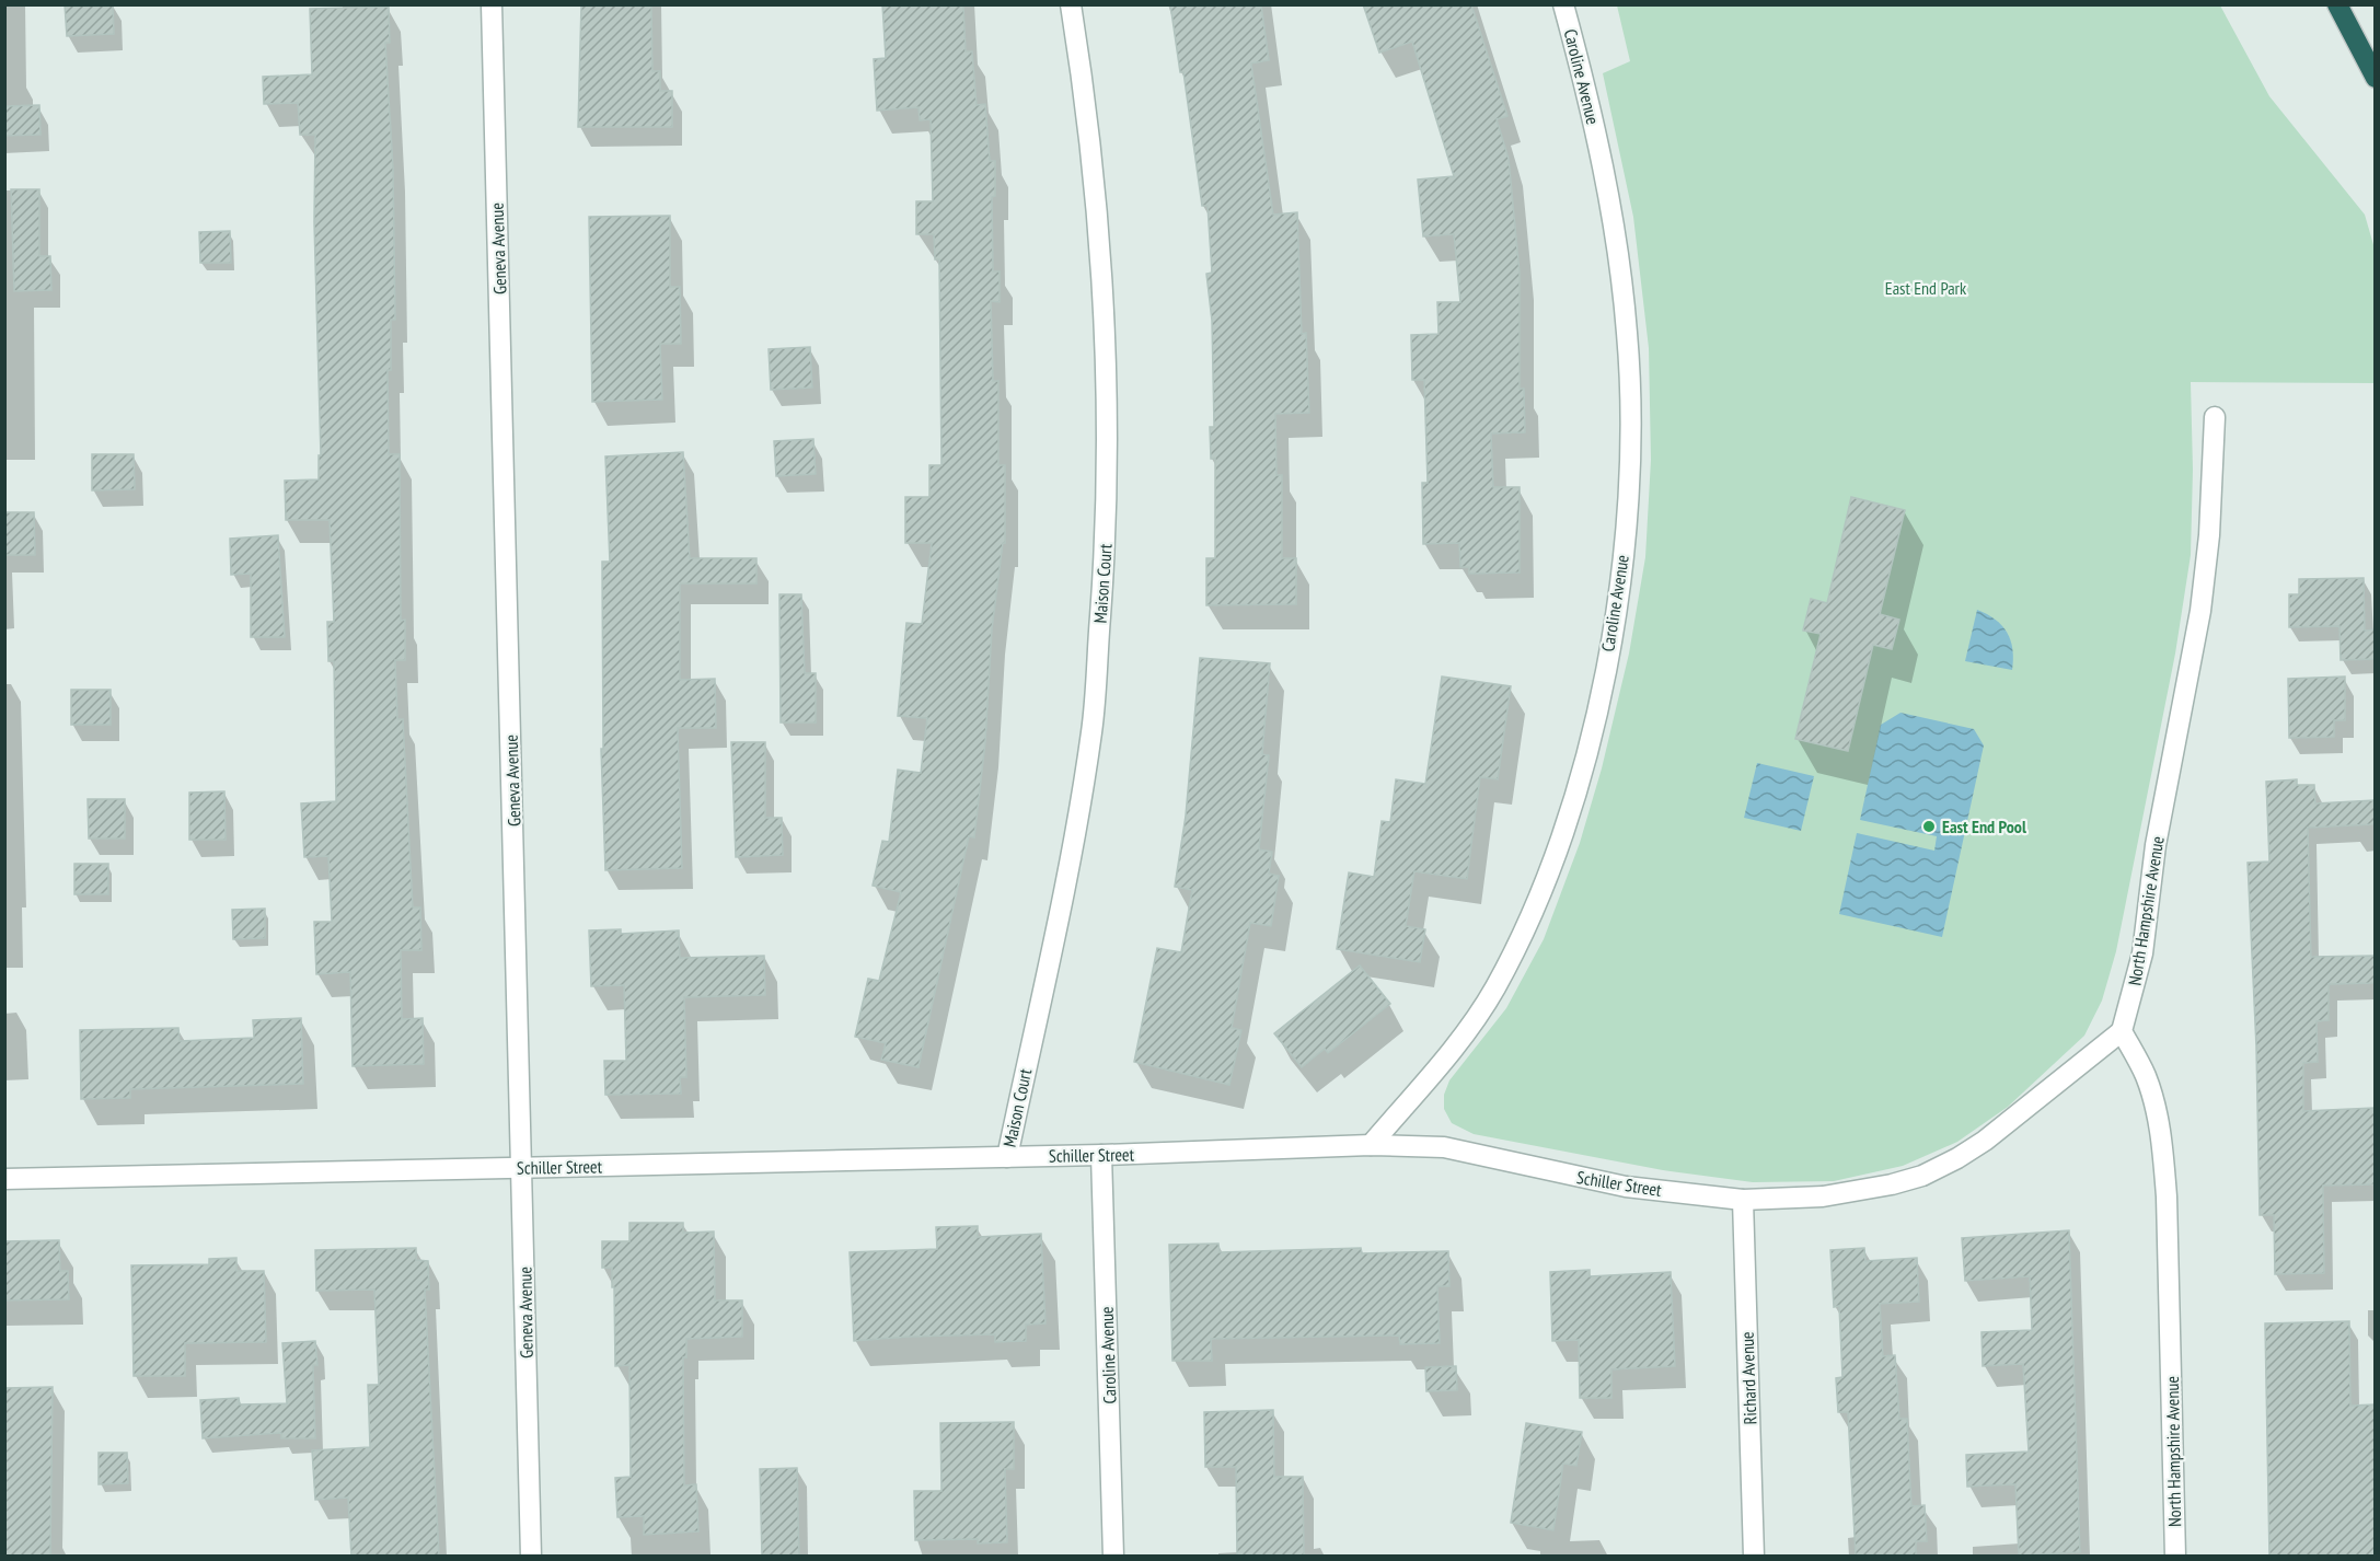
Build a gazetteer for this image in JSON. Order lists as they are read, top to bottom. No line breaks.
{"streets":{"street":["Caroline Avenue","Geneva Avenue","Maison Court","North Hampshire Avenue","Schiller Street","Richard Avenue"]},"crossings":[["Caroline Avenue","Schiller Street"],["Geneva Avenue","Schiller Street"],["Maison Court","Schiller Street"],["North Hampshire Avenue","Schiller Street"],["Schiller Street","Richard Avenue"]],"parks":["East End Park"],"places":["East End Pool"]}
